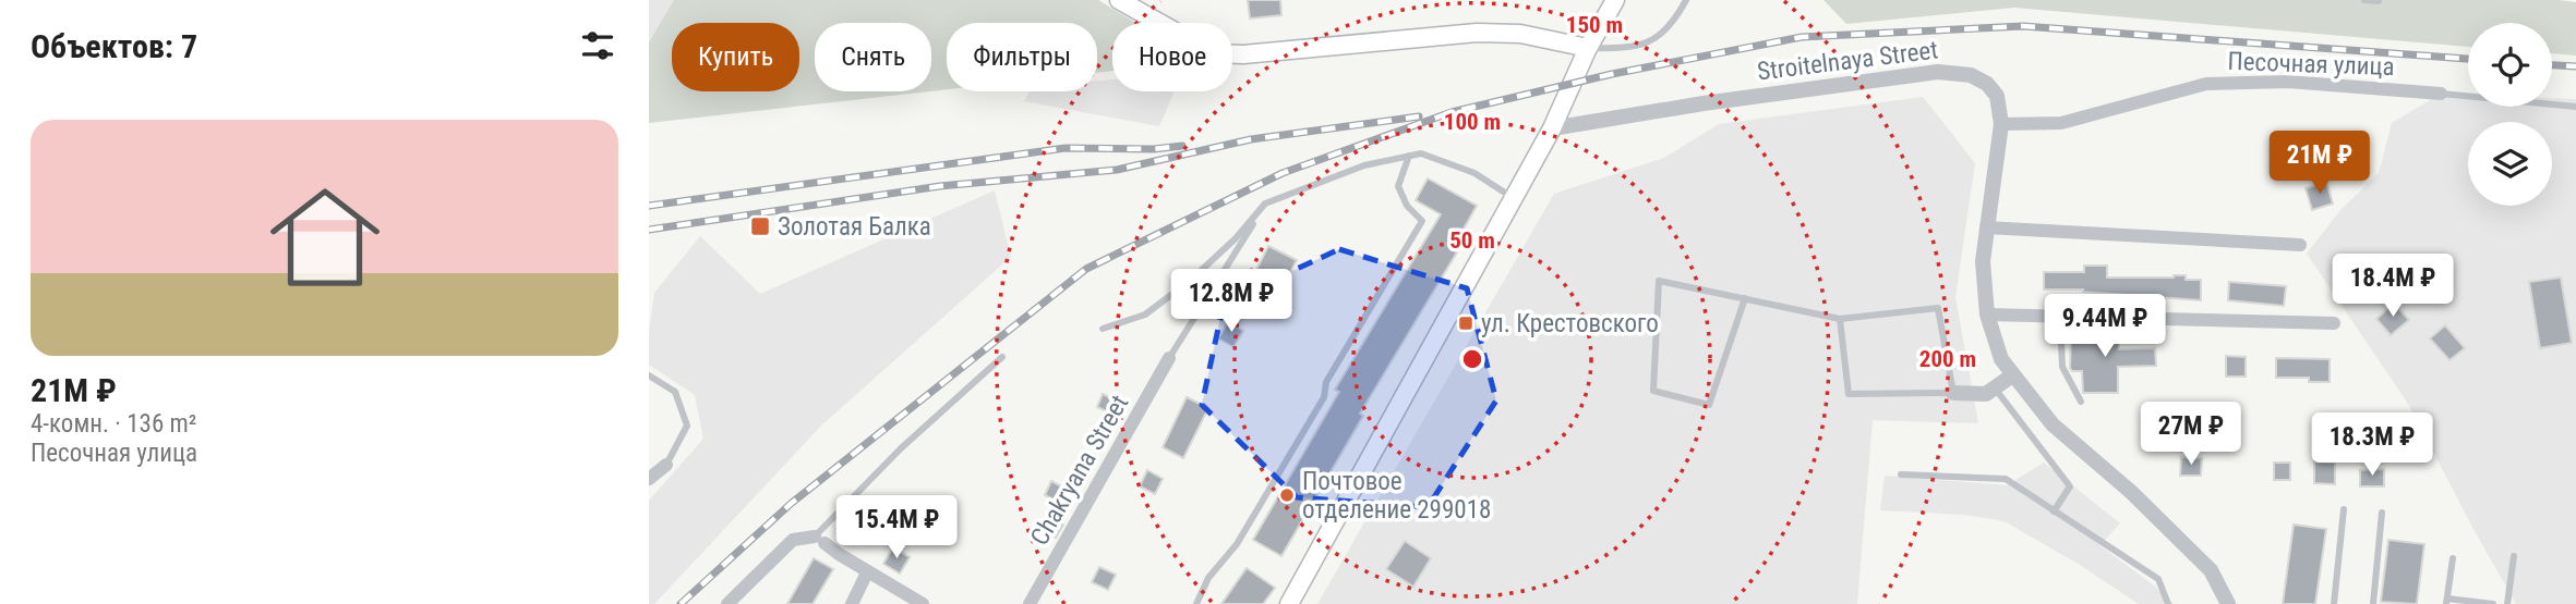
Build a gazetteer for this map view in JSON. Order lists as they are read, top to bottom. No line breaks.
{"streets":{"street":["Stroitelnaya Street","Песочная улица","Chakryana Street"]},"crossings":[["Stroitelnaya Street","Песочная улица"]],"places":{"transit":["Золотая Балка","ул. Крестовского"],"other":["Почтовое отделение 299018"]},"page":{"heading":"Объектов: 7","chip":["Купить","Снять","Фильтры","Новое"],"list":[{"name":"21M ₽","note":"4-комн. · 136 m² · Песочная улица"}],"price":["21M ₽","18.4M ₽","12.8M ₽","9.44M ₽","27M ₽","18.3M ₽","15.4M ₽"]},"rings":["150 m","100 m","50 m","200 m"]}
